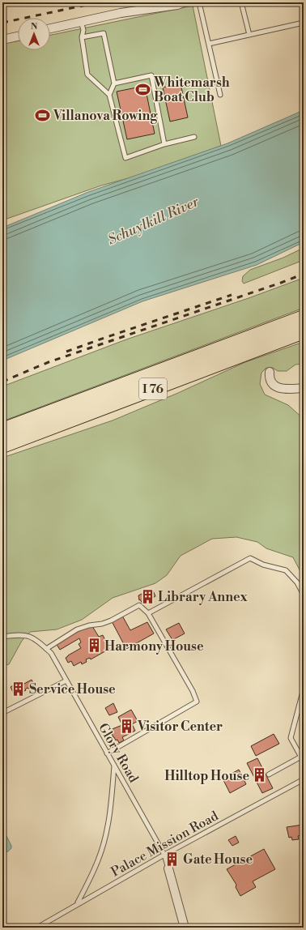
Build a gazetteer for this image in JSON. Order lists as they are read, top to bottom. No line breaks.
{"streets":{"highway":["I 76"],"lane":["Glory Road","Palace Mission Road"]},"crossings":[["Glory Road","Palace Mission Road"]],"water":["Schuylkill River"],"places":{"sports":["Whitemarsh Boat Club","Villanova Rowing"],"building":["Library Annex","Harmony House","Service House","Visitor Center","Hilltop House","Gate House"]},"north":"top"}
